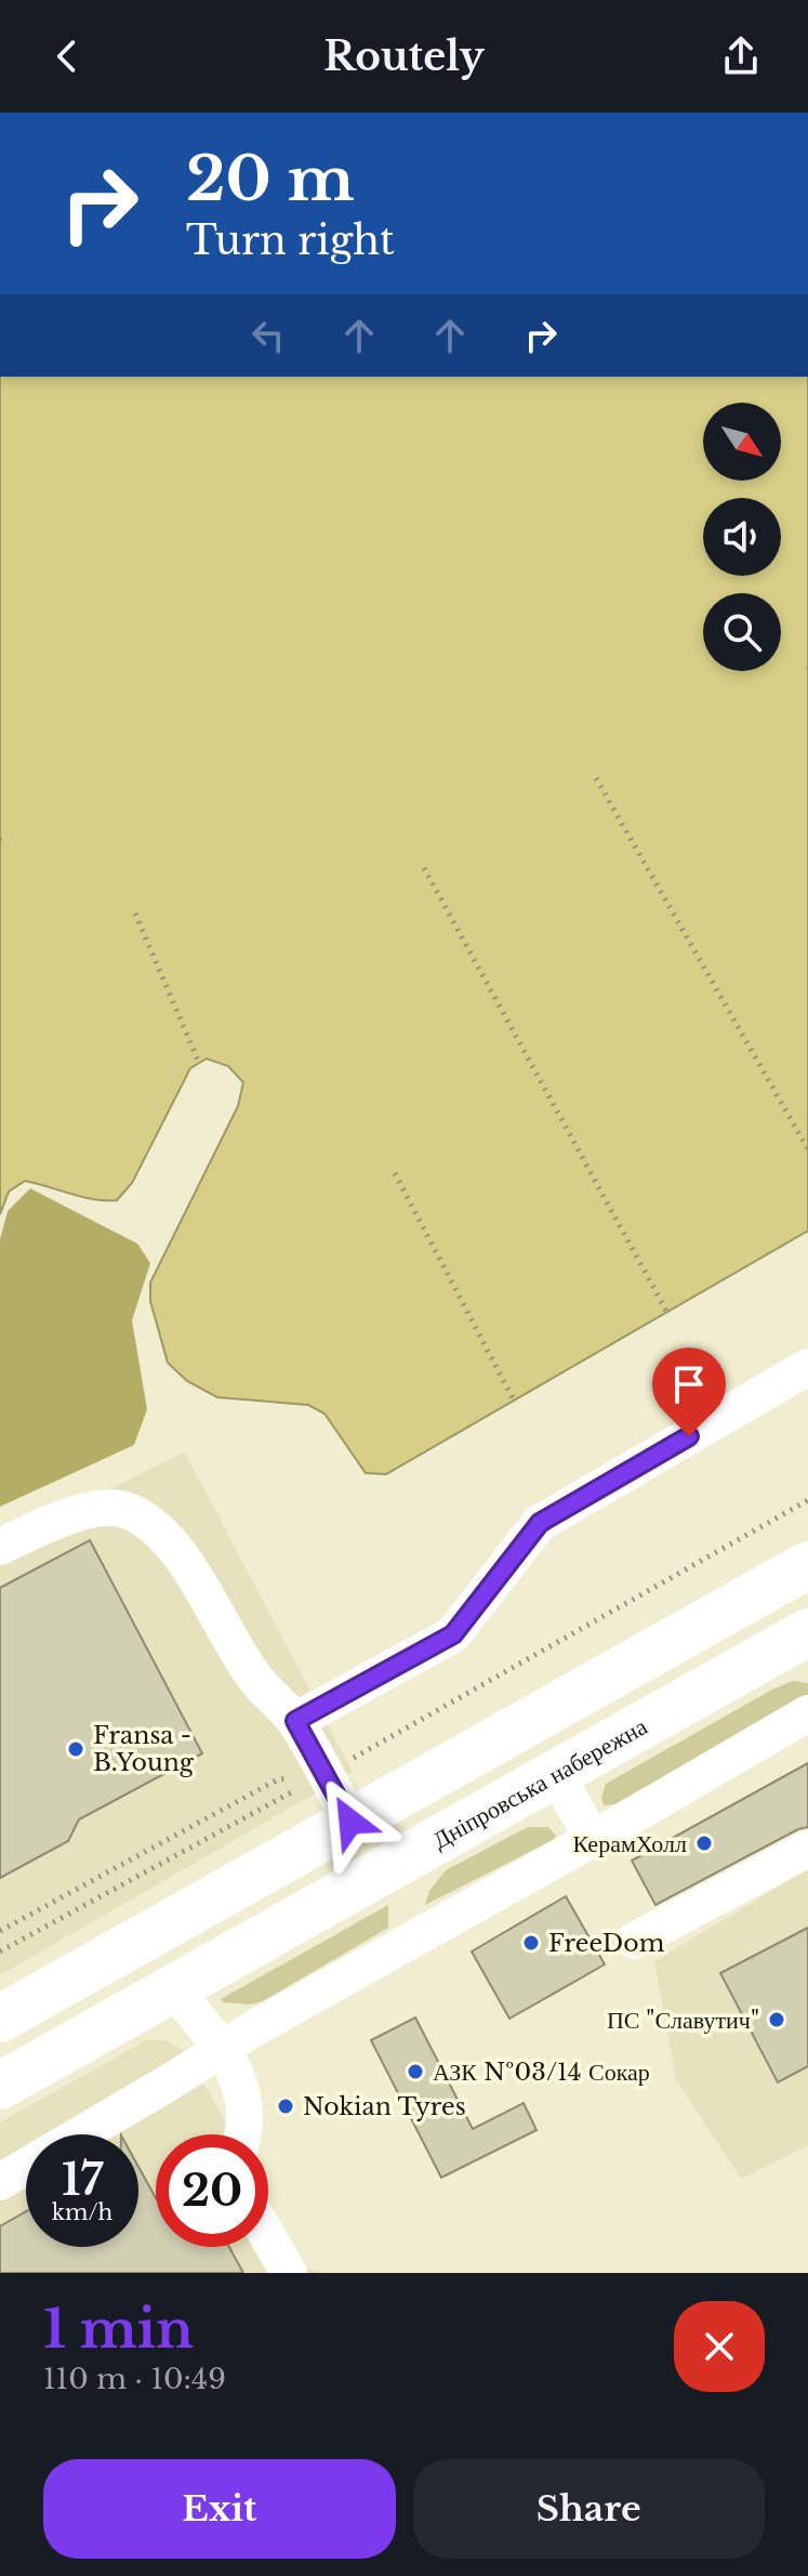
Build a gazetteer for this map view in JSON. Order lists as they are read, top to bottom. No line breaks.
{"streets":{"main road":["Дніпровська набережна"]},"places":["Fransa - B.Young","КерамХолл","FreeDom","ПС \"Славутич\"","АЗК №03/14 Сокар","Nokian Tyres"],"north":"bottom right","page":{"header":"Routely","turn":["20 m","Turn right"],"speed":"17 km/h","limit":"20","heading":["1 min","110 m · 10:49"],"buttons":["Exit","Share"]}}
